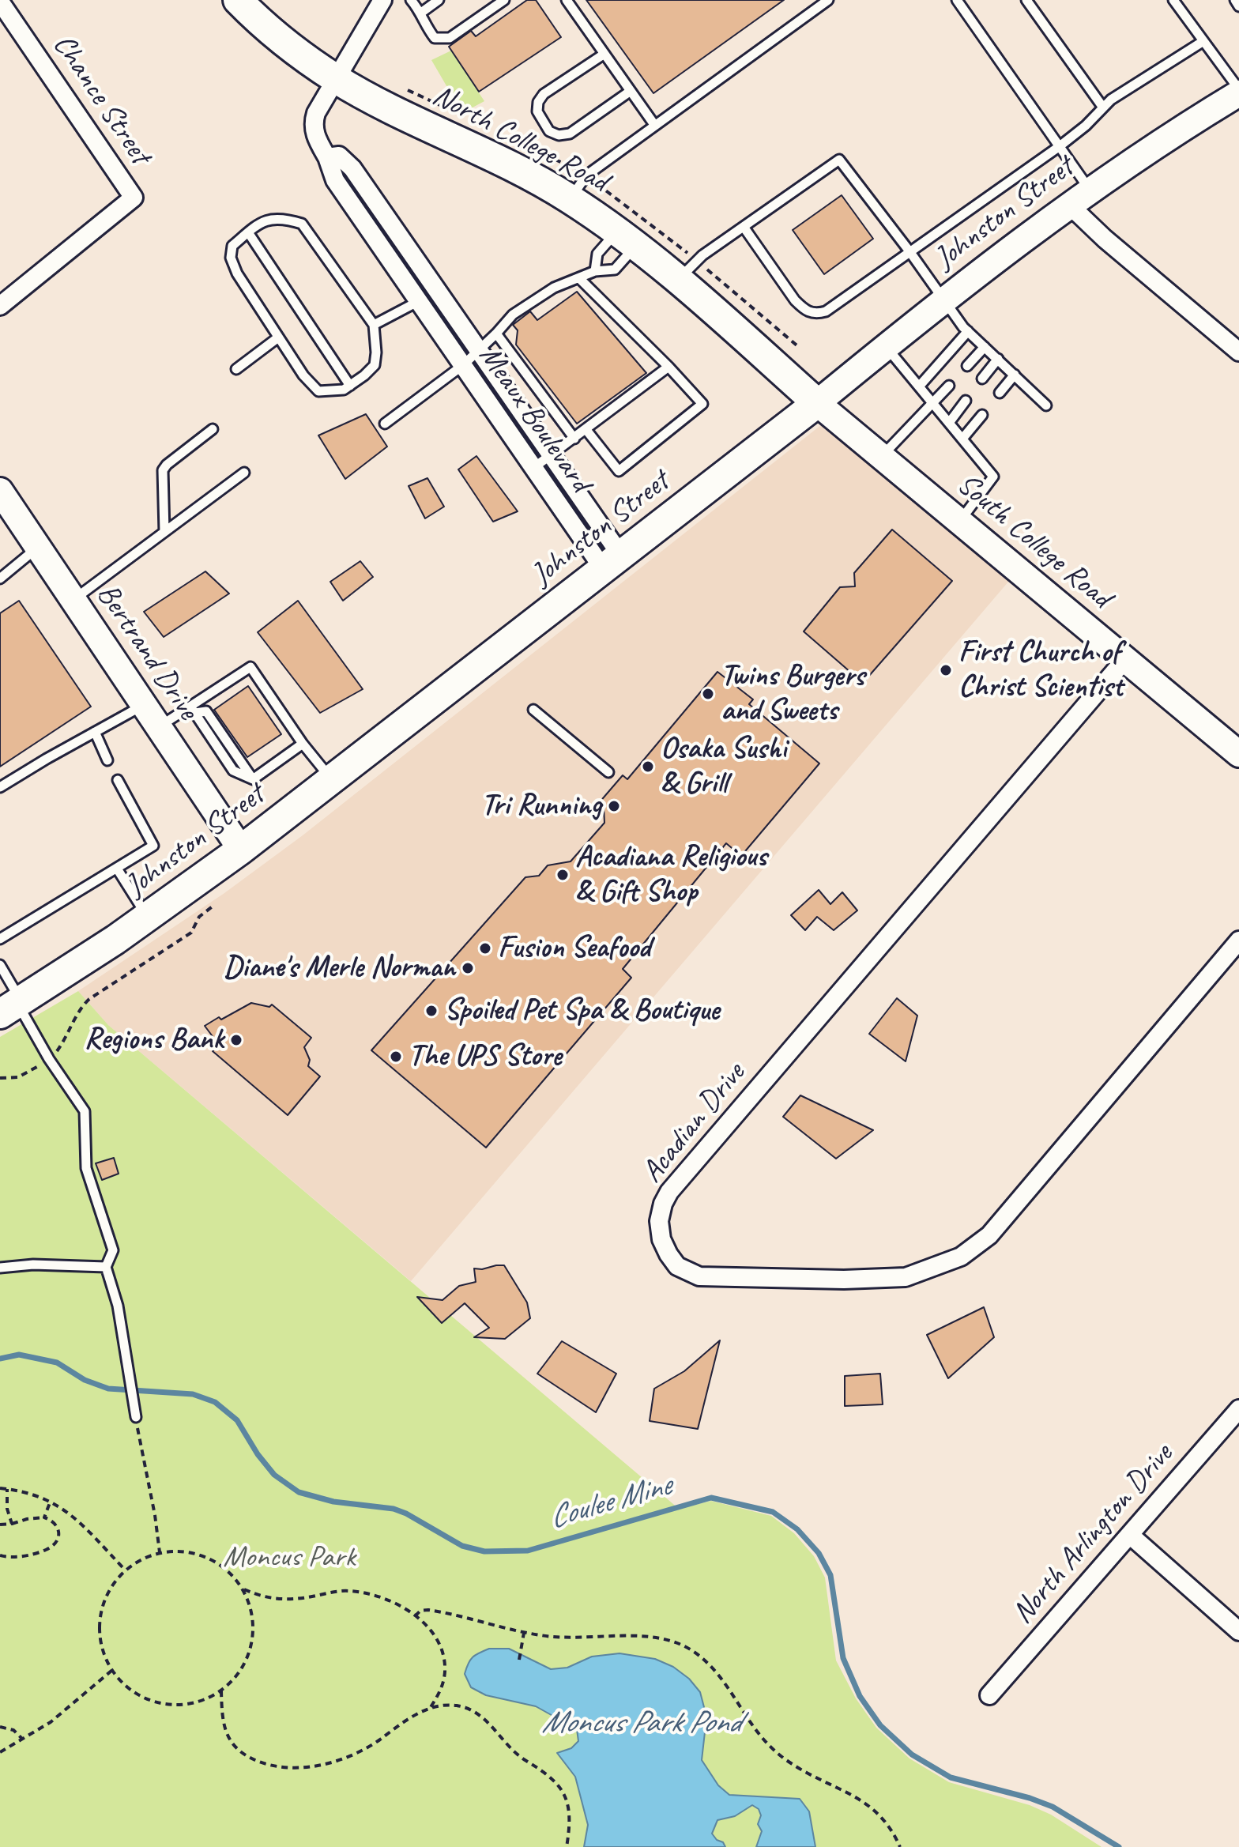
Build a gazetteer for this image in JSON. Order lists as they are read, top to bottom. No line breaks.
{"streets":{"main road":["North College Road","Johnston Street","South College Road","Bertrand Drive"],"street":["Chance Street","Meaux Boulevard","Acadian Drive","North Arlington Drive"]},"crossings":[["North College Road","Johnston Street"],["North College Road","Meaux Boulevard"],["North College Road","South College Road"],["Johnston Street","Meaux Boulevard"],["Johnston Street","South College Road"],["Johnston Street","Bertrand Drive"],["South College Road","Acadian Drive"]],"water":["Coulee Mine","Moncus Park Pond"],"parks":["Moncus Park"],"places":["First Church of Christ Scientist","Twins Burgers and Sweets","Osaka Sushi & Grill","Tri Running","Acadiana Religious & Gift Shop","Fusion Seafood","Diane's Merle Norman","Spoiled Pet Spa & Boutique","Regions Bank","The UPS Store"]}
